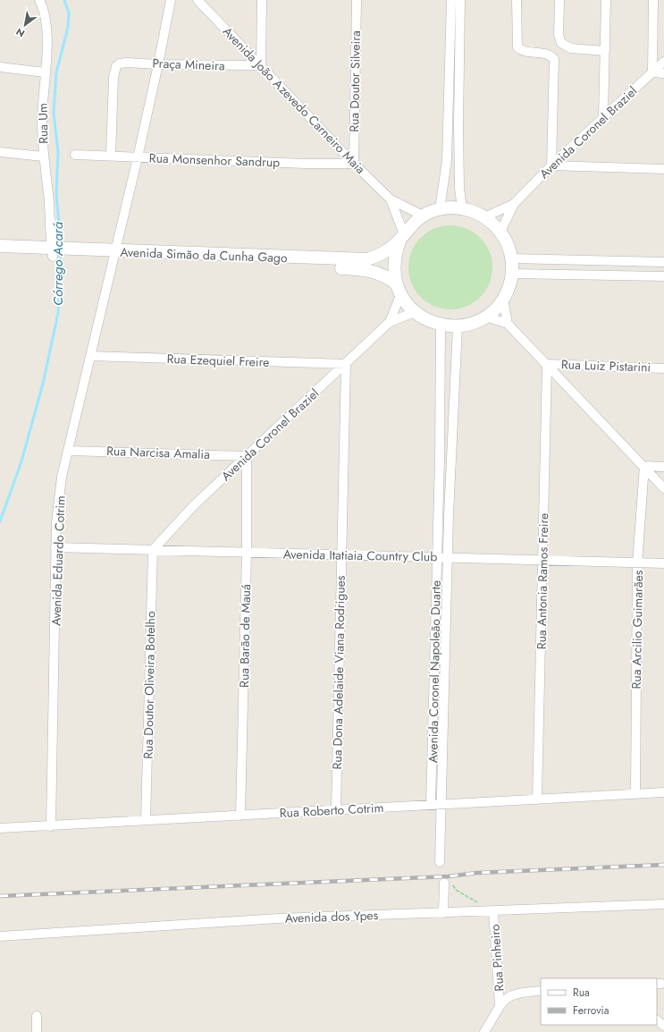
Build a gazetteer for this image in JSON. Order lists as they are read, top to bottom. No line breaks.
{"streets":{"street":["Praça Mineira","Rua Doutor Silveira","Avenida João Azevedo Carneiro Maia","Rua Um","Avenida Coronel Braziel","Rua Monsenhor Sandrup","Avenida Simão da Cunha Gago","Rua Ezequiel Freire","Rua Luiz Pistarini","Rua Narcisa Amalia","Avenida Itatiaia Country Club","Avenida Eduardo Cotrim","Rua Antonia Ramos Freire","Rua Arcilio Guimarães","Rua Barão de Mauá","Avenida Coronel Napoleão Duarte","Rua Dona Adelaide Viana Rodrigues","Rua Doutor Oliveira Botelho","Rua Roberto Cotrim","Avenida dos Ypes","Rua Pinheiro"]},"crossings":[["Praça Mineira","Avenida João Azevedo Carneiro Maia"],["Praça Mineira","Rua Monsenhor Sandrup"],["Praça Mineira","Avenida Eduardo Cotrim"],["Rua Doutor Silveira","Avenida João Azevedo Carneiro Maia"],["Rua Doutor Silveira","Rua Monsenhor Sandrup"],["Avenida João Azevedo Carneiro Maia","Avenida Coronel Braziel"],["Avenida João Azevedo Carneiro Maia","Rua Monsenhor Sandrup"],["Avenida João Azevedo Carneiro Maia","Avenida Simão da Cunha Gago"],["Avenida João Azevedo Carneiro Maia","Avenida Coronel Napoleão Duarte"],["Rua Um","Avenida Simão da Cunha Gago"],["Avenida Coronel Braziel","Avenida Simão da Cunha Gago"],["Avenida Coronel Braziel","Rua Ezequiel Freire"],["Avenida Coronel Braziel","Rua Narcisa Amalia"],["Avenida Coronel Braziel","Avenida Itatiaia Country Club"],["Avenida Coronel Braziel","Rua Barão de Mauá"],["Avenida Coronel Braziel","Avenida Coronel Napoleão Duarte"],["Avenida Coronel Braziel","Rua Dona Adelaide Viana Rodrigues"],["Avenida Coronel Braziel","Rua Doutor Oliveira Botelho"],["Rua Monsenhor Sandrup","Avenida Eduardo Cotrim"],["Avenida Simão da Cunha Gago","Avenida Eduardo Cotrim"],["Avenida Simão da Cunha Gago","Avenida Coronel Napoleão Duarte"],["Rua Ezequiel Freire","Avenida Eduardo Cotrim"],["Rua Ezequiel Freire","Rua Dona Adelaide Viana Rodrigues"],["Rua Luiz Pistarini","Rua Antonia Ramos Freire"],["Rua Narcisa Amalia","Avenida Eduardo Cotrim"],["Rua Narcisa Amalia","Rua Barão de Mauá"],["Avenida Itatiaia Country Club","Avenida Eduardo Cotrim"],["Avenida Itatiaia Country Club","Rua Antonia Ramos Freire"],["Avenida Itatiaia Country Club","Rua Arcilio Guimarães"],["Avenida Itatiaia Country Club","Rua Barão de Mauá"],["Avenida Itatiaia Country Club","Avenida Coronel Napoleão Duarte"],["Avenida Itatiaia Country Club","Rua Dona Adelaide Viana Rodrigues"],["Avenida Itatiaia Country Club","Rua Doutor Oliveira Botelho"],["Avenida Eduardo Cotrim","Rua Roberto Cotrim"],["Rua Antonia Ramos Freire","Rua Roberto Cotrim"],["Rua Arcilio Guimarães","Rua Roberto Cotrim"],["Rua Barão de Mauá","Rua Roberto Cotrim"],["Avenida Coronel Napoleão Duarte","Rua Roberto Cotrim"],["Rua Dona Adelaide Viana Rodrigues","Rua Roberto Cotrim"],["Rua Doutor Oliveira Botelho","Rua Roberto Cotrim"],["Avenida dos Ypes","Rua Pinheiro"]],"water":["Córrego Acará"],"legend":["Rua","Ferrovia"],"north":"bottom left"}
